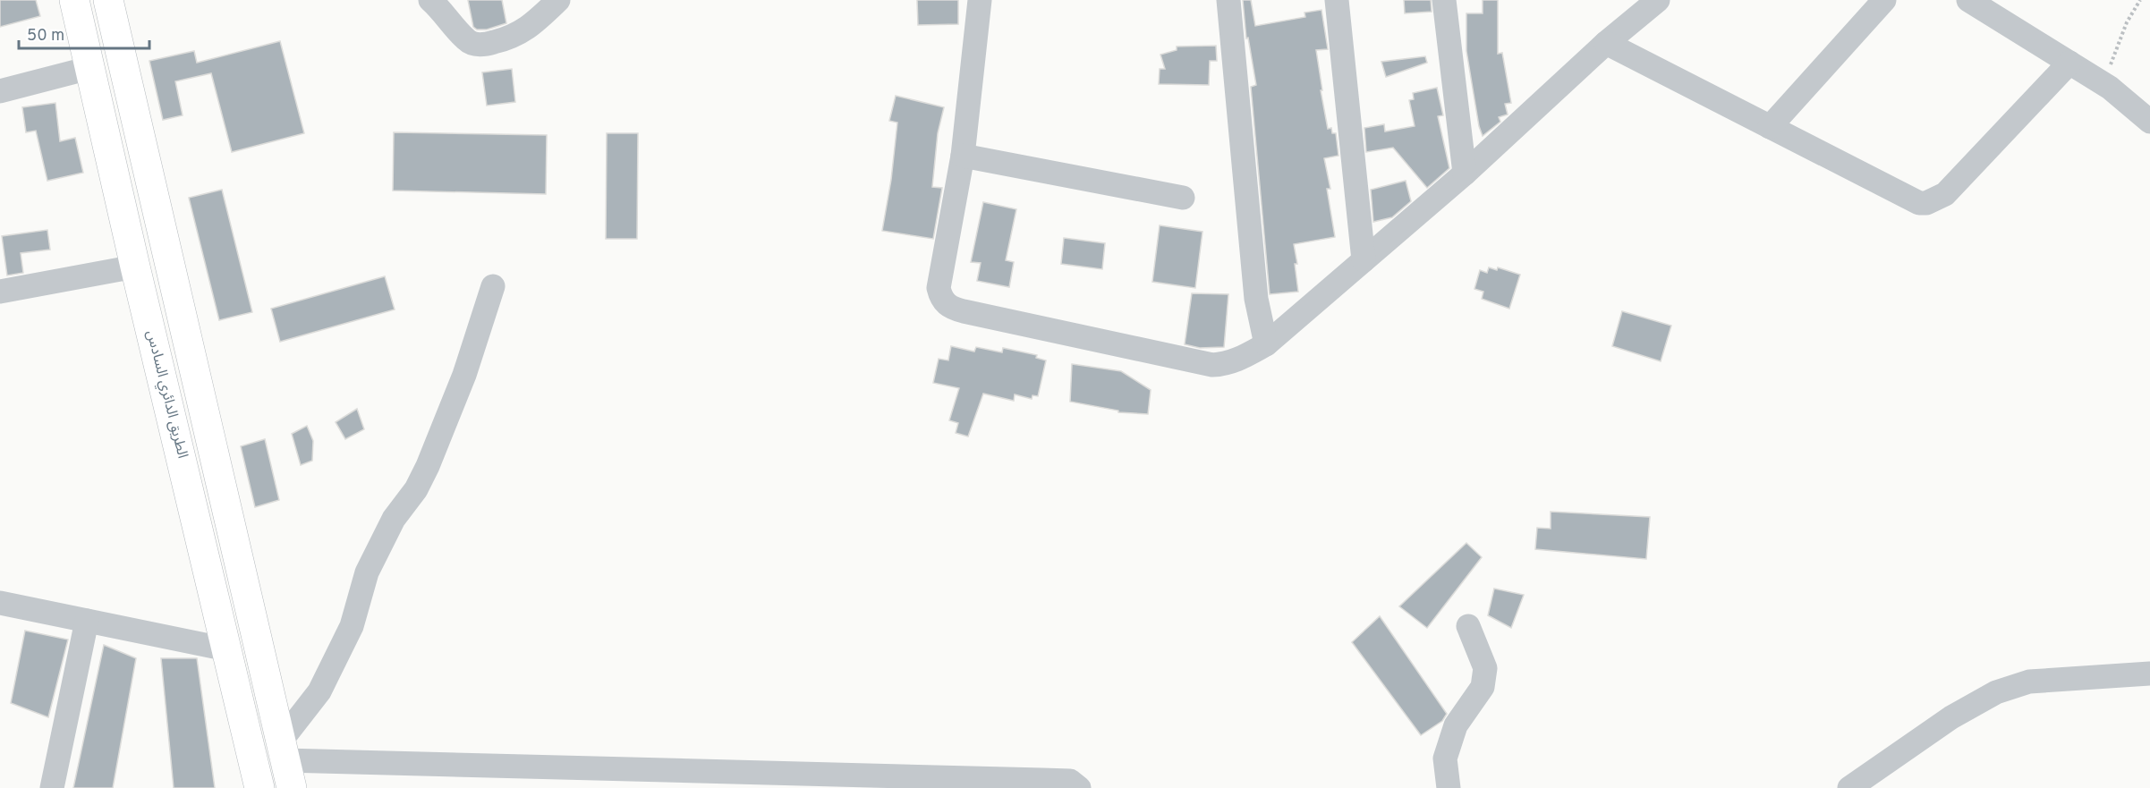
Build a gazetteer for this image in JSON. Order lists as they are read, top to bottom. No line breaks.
{"streets":{"highway":["الطريق الدائري السادس"]},"scale_bar":"50 m"}
